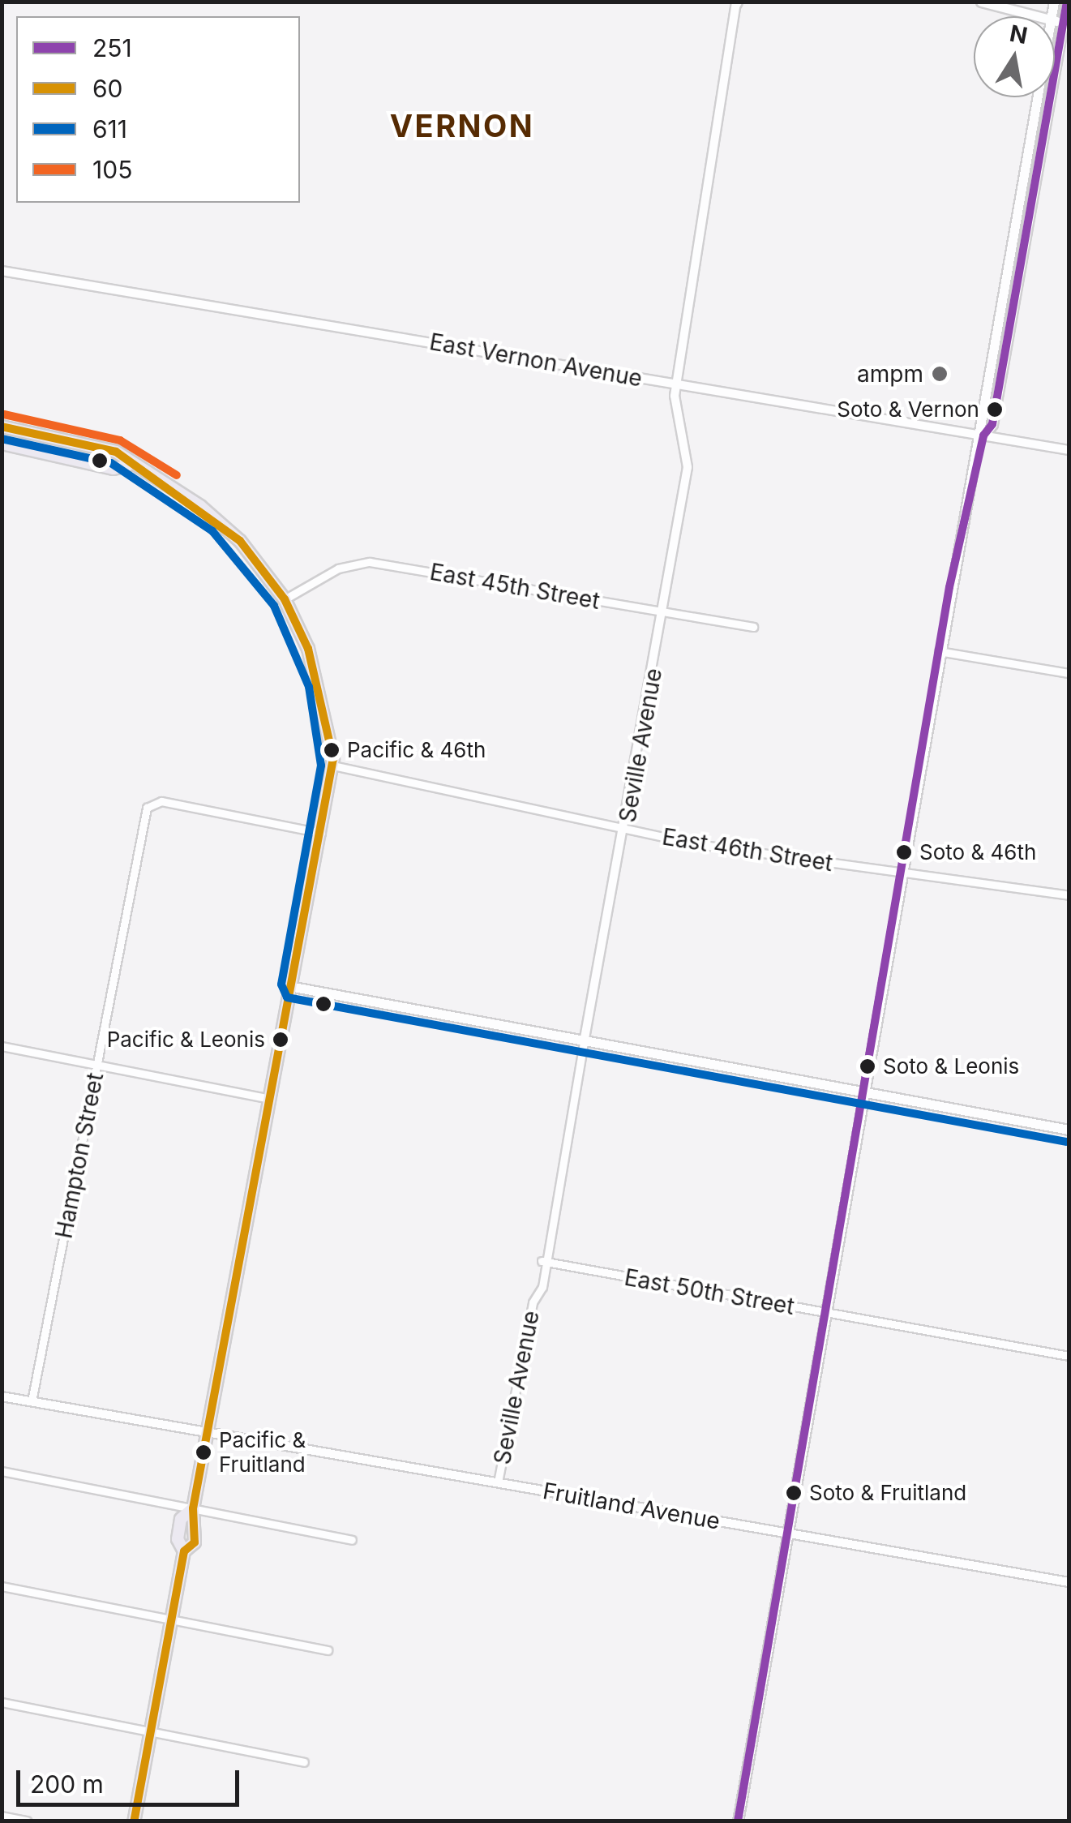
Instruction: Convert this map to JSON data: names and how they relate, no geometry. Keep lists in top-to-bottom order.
{
  "streets": {
    "street": [
      "East Vernon Avenue",
      "East 45th Street",
      "Seville Avenue",
      "East 46th Street",
      "Hampton Street",
      "East 50th Street",
      "Fruitland Avenue"
    ]
  },
  "crossings": [
    ["East Vernon Avenue", "Seville Avenue"],
    ["East 45th Street", "Seville Avenue"],
    ["Seville Avenue", "East 46th Street"],
    ["Seville Avenue", "East 50th Street"],
    ["Seville Avenue", "Fruitland Avenue"],
    ["Hampton Street", "Fruitland Avenue"]
  ],
  "districts": ["VERNON"],
  "places": [
    "ampm",
    "Soto & Vernon",
    "Pacific & 46th",
    "Soto & 46th",
    "Pacific & Leonis",
    "Soto & Leonis",
    "Pacific & Fruitland",
    "Soto & Fruitland"
  ],
  "lines": [
    "transit line 251",
    "transit line 105",
    "transit line 60",
    "transit line 611"
  ],
  "legend": [
    "251",
    "60",
    "611",
    "105"
  ],
  "scale_bar": "200 m",
  "north": "top"
}
